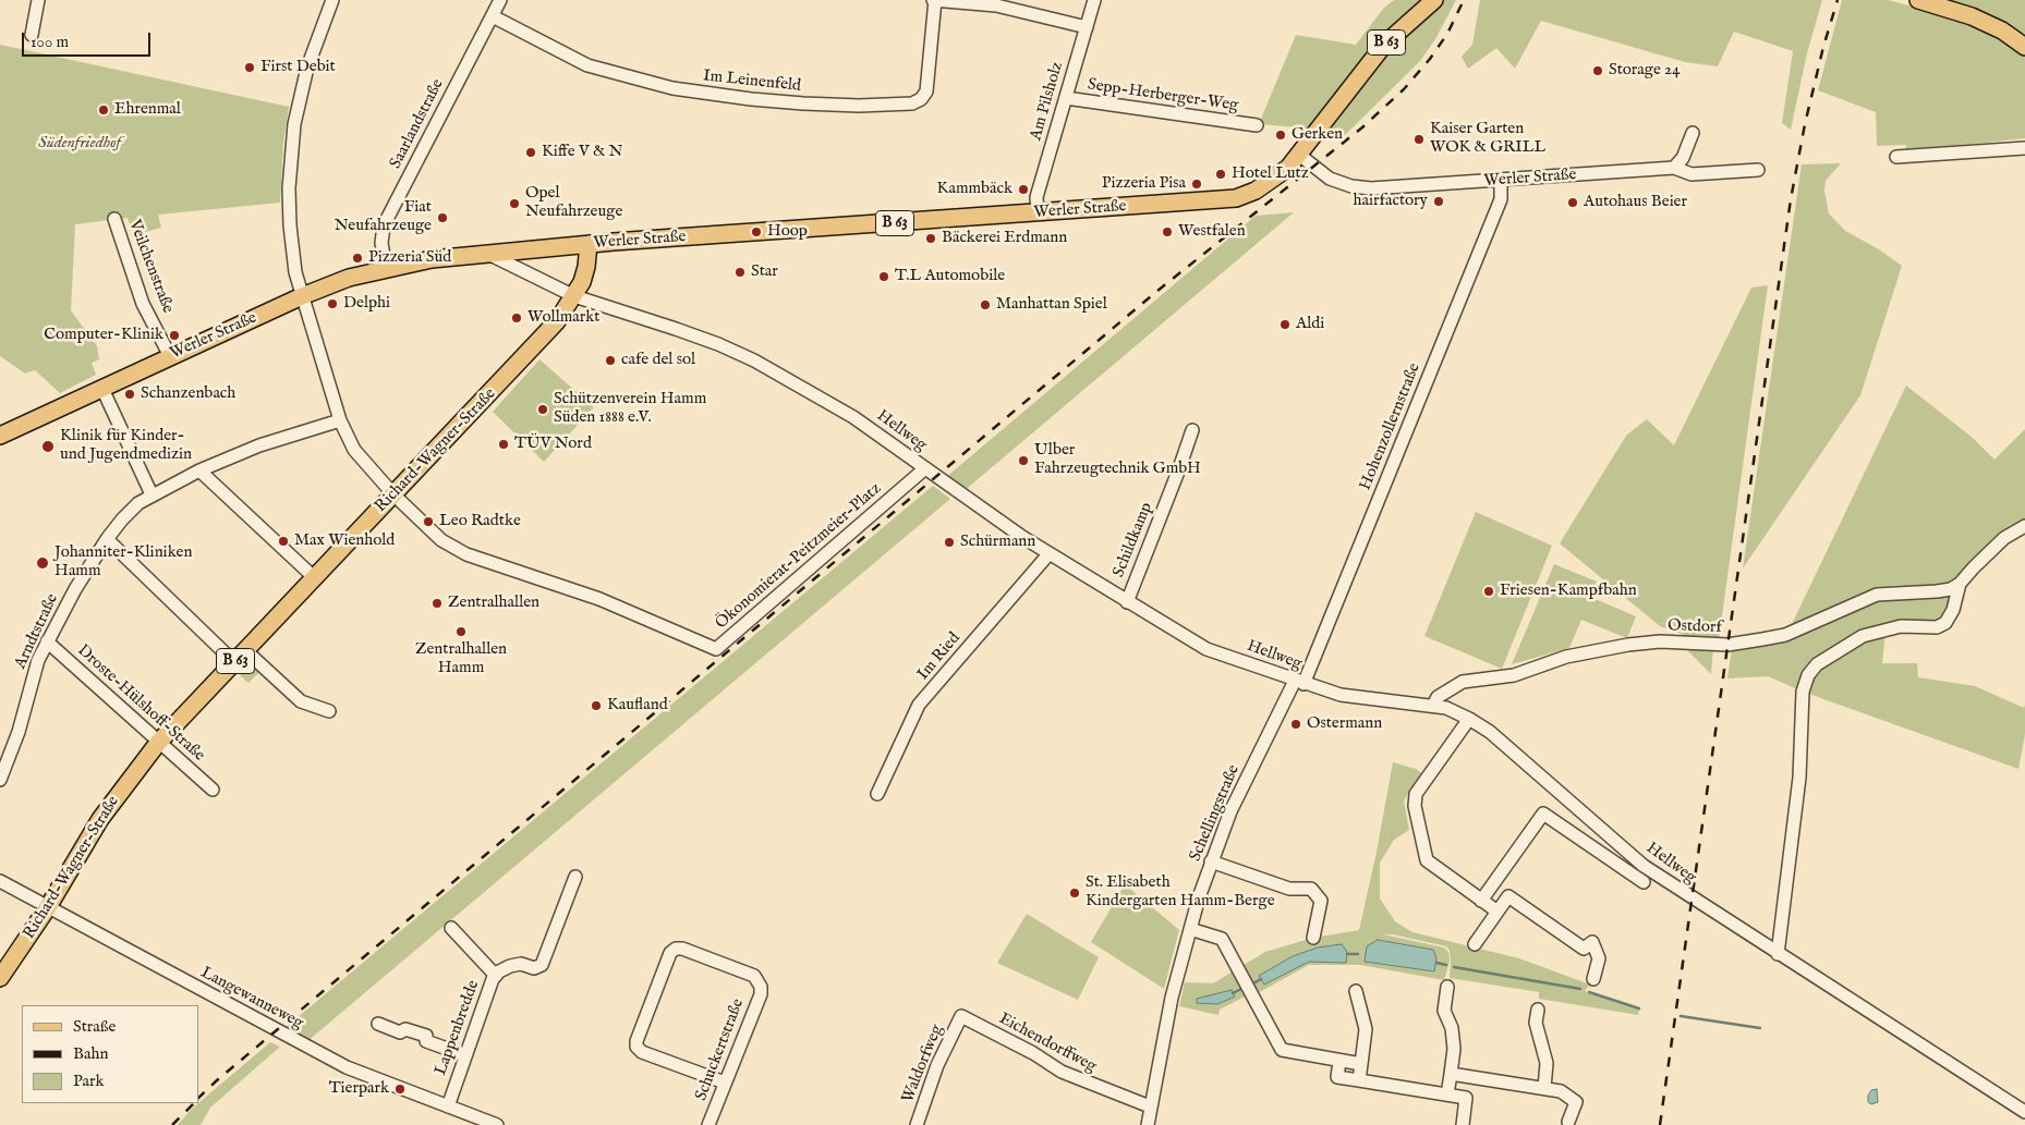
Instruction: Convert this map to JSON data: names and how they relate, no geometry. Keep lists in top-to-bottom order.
{
  "streets": {
    "main road": ["B 63", "Werler Straße", "Richard-Wagner-Straße"],
    "street": [
      "Im Leinenfeld",
      "Sepp-Herberger-Weg",
      "Am Pilsholz",
      "Saarlandstraße",
      "Veilchenstraße",
      "Hohenzollernstraße",
      "Hellweg",
      "Schildkamp",
      "Ökonomierat-Peitzmeier-Platz",
      "Ostdorf",
      "Arndtstraße",
      "Im Ried",
      "Droste-Hülshoff-Straße",
      "Schellingstraße",
      "Langewanneweg",
      "Lappenbredde",
      "Eichendorffweg",
      "Schuckertstraße",
      "Waldorfweg"
    ]
  },
  "crossings": [
    ["Im Leinenfeld", "Saarlandstraße"],
    ["Sepp-Herberger-Weg", "Am Pilsholz"],
    ["Am Pilsholz", "Werler Straße"],
    ["Saarlandstraße", "Werler Straße"],
    ["Werler Straße", "Veilchenstraße"],
    ["Werler Straße", "Hohenzollernstraße"],
    ["Werler Straße", "Hellweg"],
    ["Werler Straße", "Richard-Wagner-Straße"],
    ["Hohenzollernstraße", "Hellweg"],
    ["Hohenzollernstraße", "Schellingstraße"],
    ["Hellweg", "Richard-Wagner-Straße"],
    ["Hellweg", "Schildkamp"],
    ["Hellweg", "Ökonomierat-Peitzmeier-Platz"],
    ["Hellweg", "Ostdorf"],
    ["Hellweg", "Im Ried"],
    ["Hellweg", "Schellingstraße"],
    ["Richard-Wagner-Straße", "Ökonomierat-Peitzmeier-Platz"],
    ["Richard-Wagner-Straße", "Droste-Hülshoff-Straße"],
    ["Richard-Wagner-Straße", "Langewanneweg"],
    ["Arndtstraße", "Droste-Hülshoff-Straße"],
    ["Schellingstraße", "Eichendorffweg"],
    ["Langewanneweg", "Lappenbredde"],
    ["Eichendorffweg", "Waldorfweg"]
  ],
  "parks": ["Südenfriedhof"],
  "places": [
    "First Debit",
    "Storage 24",
    "Ehrenmal",
    "Gerken",
    "Kaiser Garten WOK & GRILL",
    "Kiffe V & N",
    "Hotel Lutz",
    "Pizzeria Pisa",
    "Kammbäck",
    "hairfactory",
    "Autohaus Beier",
    "Opel Neufahrzeuge",
    "Fiat Neufahrzeuge",
    "Hoop",
    "Westfalen",
    "Bäckerei Erdmann",
    "Pizzeria Süd",
    "Star",
    "T.L Automobile",
    "Delphi",
    "Manhattan Spiel",
    "Wollmarkt",
    "Aldi",
    "Computer-Klinik",
    "cafe del sol",
    "Schanzenbach",
    "Schützenverein Hamm Süden 1888 e.V.",
    "TÜV Nord",
    "Klinik für Kinder- und Jugendmedizin",
    "Ulber Fahrzeugtechnik GmbH",
    "Leo Radtke",
    "Max Wienhold",
    "Schürmann",
    "Johanniter-Kliniken Hamm",
    "Friesen-Kampfbahn",
    "Zentralhallen",
    "Zentralhallen Hamm",
    "Kaufland",
    "Ostermann",
    "St. Elisabeth Kindergarten Hamm-Berge",
    "Tierpark"
  ],
  "legend": ["Straße", "Bahn", "Park"],
  "scale_bar": "100 m"
}
